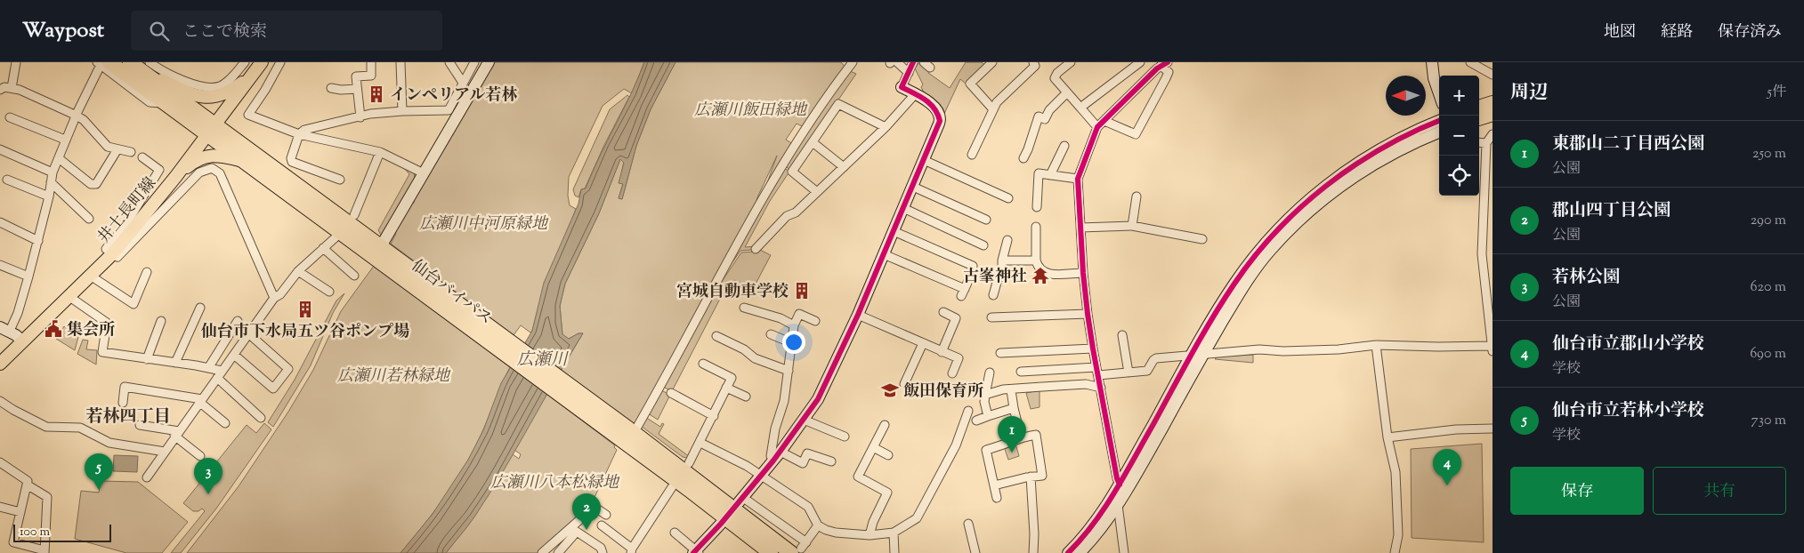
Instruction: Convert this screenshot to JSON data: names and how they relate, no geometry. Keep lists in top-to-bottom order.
{
  "streets": {
    "highway": ["仙台バイパス"],
    "main road": ["井土長町線"]
  },
  "crossings": [
    ["井土長町線", "仙台バイパス"]
  ],
  "districts": ["若林四丁目"],
  "water": ["広瀬川"],
  "parks": [
    "広瀬川飯田緑地",
    "広瀬川中河原緑地",
    "広瀬川若林緑地",
    "広瀬川八本松緑地"
  ],
  "places": {
    "building": ["インペリアル若林", "宮城自動車学校", "仙台市下水局五ツ谷ポンプ場"],
    "temple": ["古峯神社"],
    "public building": ["集会所"],
    "school or university": ["飯田保育所"]
  },
  "scale_bar": "100 m",
  "north": "left",
  "page": {
    "header": "Waypost",
    "search": "ここで検索",
    "nav": ["地図", "経路", "保存済み"],
    "heading": ["周辺", "5件"],
    "map_buttons": ["+", "−"],
    "list": [
      {
        "mark": "1",
        "name": "東郡山二丁目西公園",
        "note": "公園",
        "value": "250 m"
      },
      {
        "mark": "2",
        "name": "郡山四丁目公園",
        "note": "公園",
        "value": "290 m"
      },
      {
        "mark": "3",
        "name": "若林公園",
        "note": "公園",
        "value": "620 m"
      },
      {
        "mark": "4",
        "name": "仙台市立郡山小学校",
        "note": "学校",
        "value": "690 m"
      },
      {
        "mark": "5",
        "name": "仙台市立若林小学校",
        "note": "学校",
        "value": "730 m"
      }
    ],
    "pins": [
      "1",
      "4",
      "5",
      "3",
      "2"
    ],
    "buttons": ["保存", "共有"],
    "scale": "100 m"
  }
}
